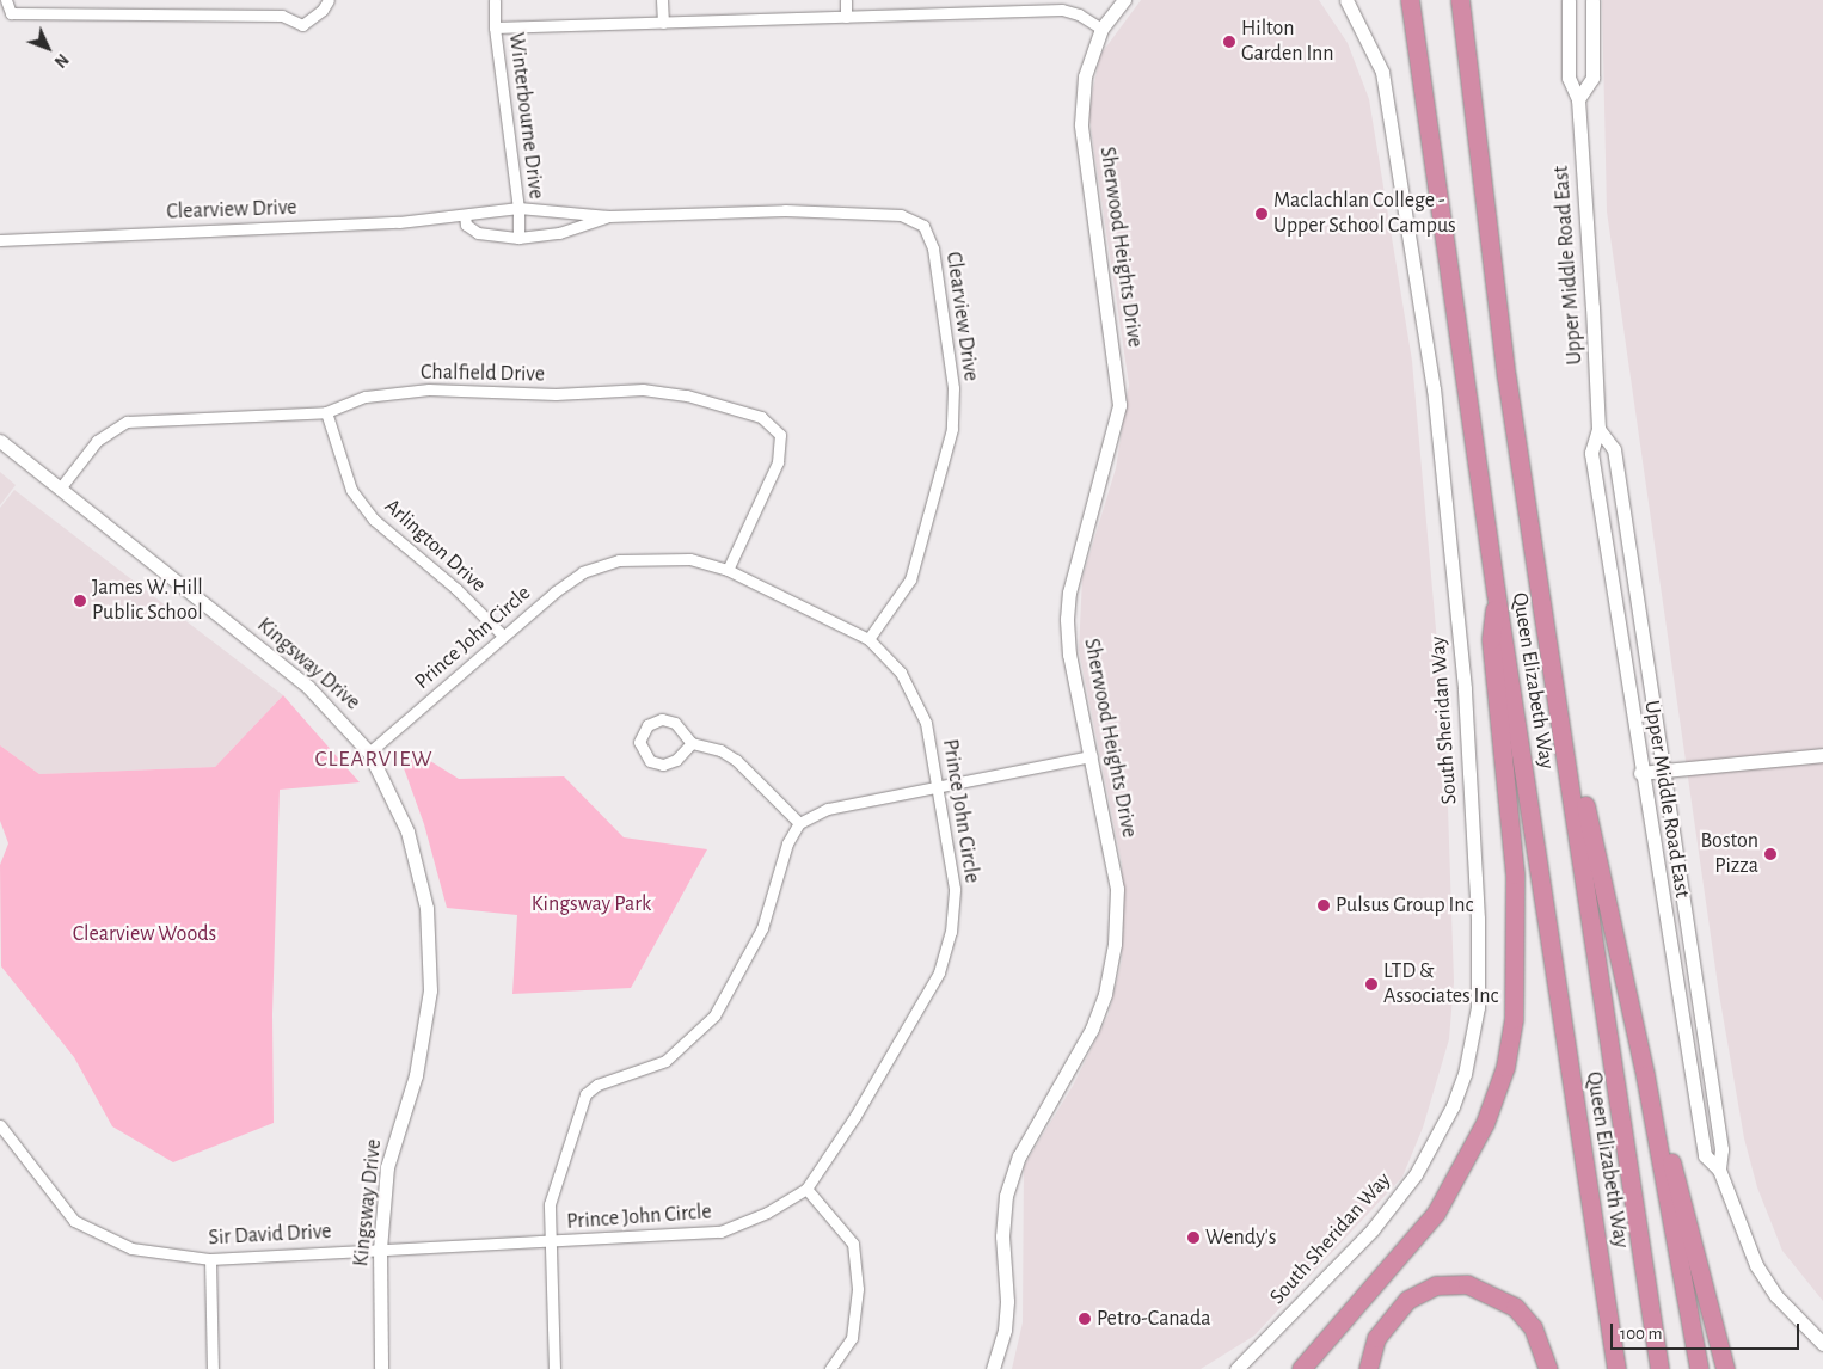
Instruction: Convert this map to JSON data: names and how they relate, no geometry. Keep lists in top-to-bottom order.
{
  "streets": {
    "highway": ["Queen Elizabeth Way"],
    "street": [
      "Winterbourne Drive",
      "Clearview Drive",
      "Sherwood Heights Drive",
      "Upper Middle Road East",
      "Chalfield Drive",
      "Arlington Drive",
      "Prince John Circle",
      "Kingsway Drive",
      "South Sheridan Way",
      "Sir David Drive"
    ]
  },
  "crossings": [
    ["Winterbourne Drive", "Clearview Drive"],
    ["Clearview Drive", "Prince John Circle"],
    ["Chalfield Drive", "Arlington Drive"],
    ["Chalfield Drive", "Prince John Circle"],
    ["Chalfield Drive", "Kingsway Drive"],
    ["Arlington Drive", "Prince John Circle"],
    ["Prince John Circle", "Kingsway Drive"],
    ["Prince John Circle", "Sir David Drive"],
    ["Kingsway Drive", "Sir David Drive"]
  ],
  "districts": ["CLEARVIEW"],
  "parks": ["Kingsway Park", "Clearview Woods"],
  "places": [
    "Hilton Garden Inn",
    "Maclachlan College - Upper School Campus",
    "James W. Hill Public School",
    "Boston Pizza",
    "Pulsus Group Inc",
    "LTD & Associates Inc",
    "Wendy's",
    "Petro-Canada"
  ],
  "scale_bar": "100 m",
  "north": "bottom right"
}
